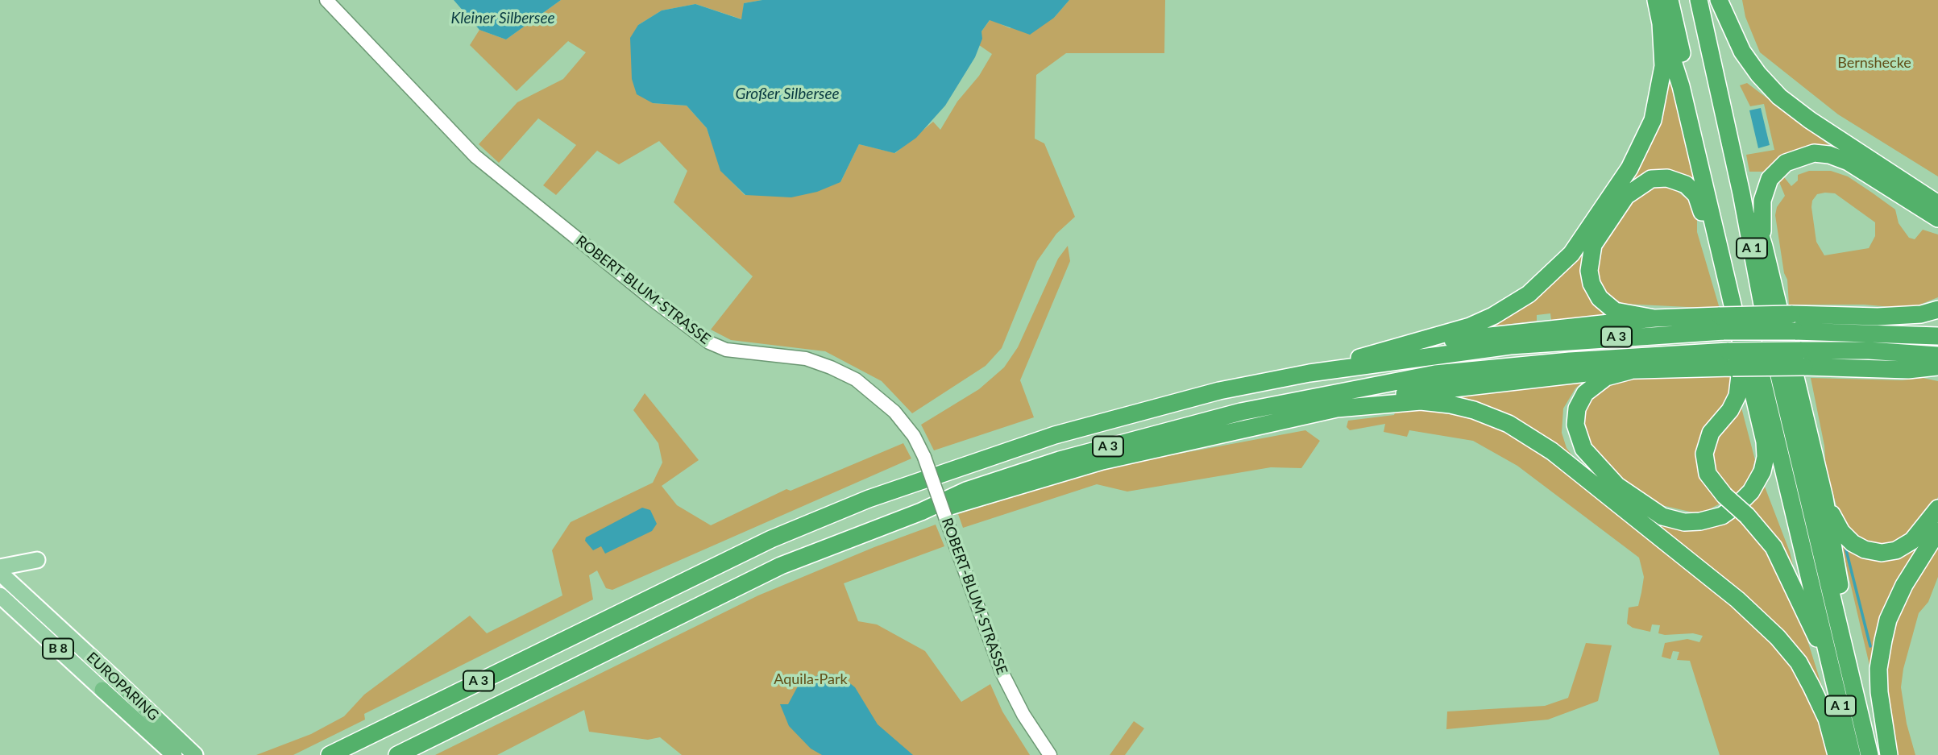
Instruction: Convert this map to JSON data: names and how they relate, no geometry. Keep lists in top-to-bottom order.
{
  "streets": {
    "highway": [
      "A 1",
      "A 3",
      "B 8",
      "EUROPARING"
    ],
    "main road": ["ROBERT-BLUM-STRASSE"]
  },
  "water": ["Kleiner Silbersee", "Großer Silbersee"],
  "parks": ["Bernshecke", "Aquila-Park"]
}
